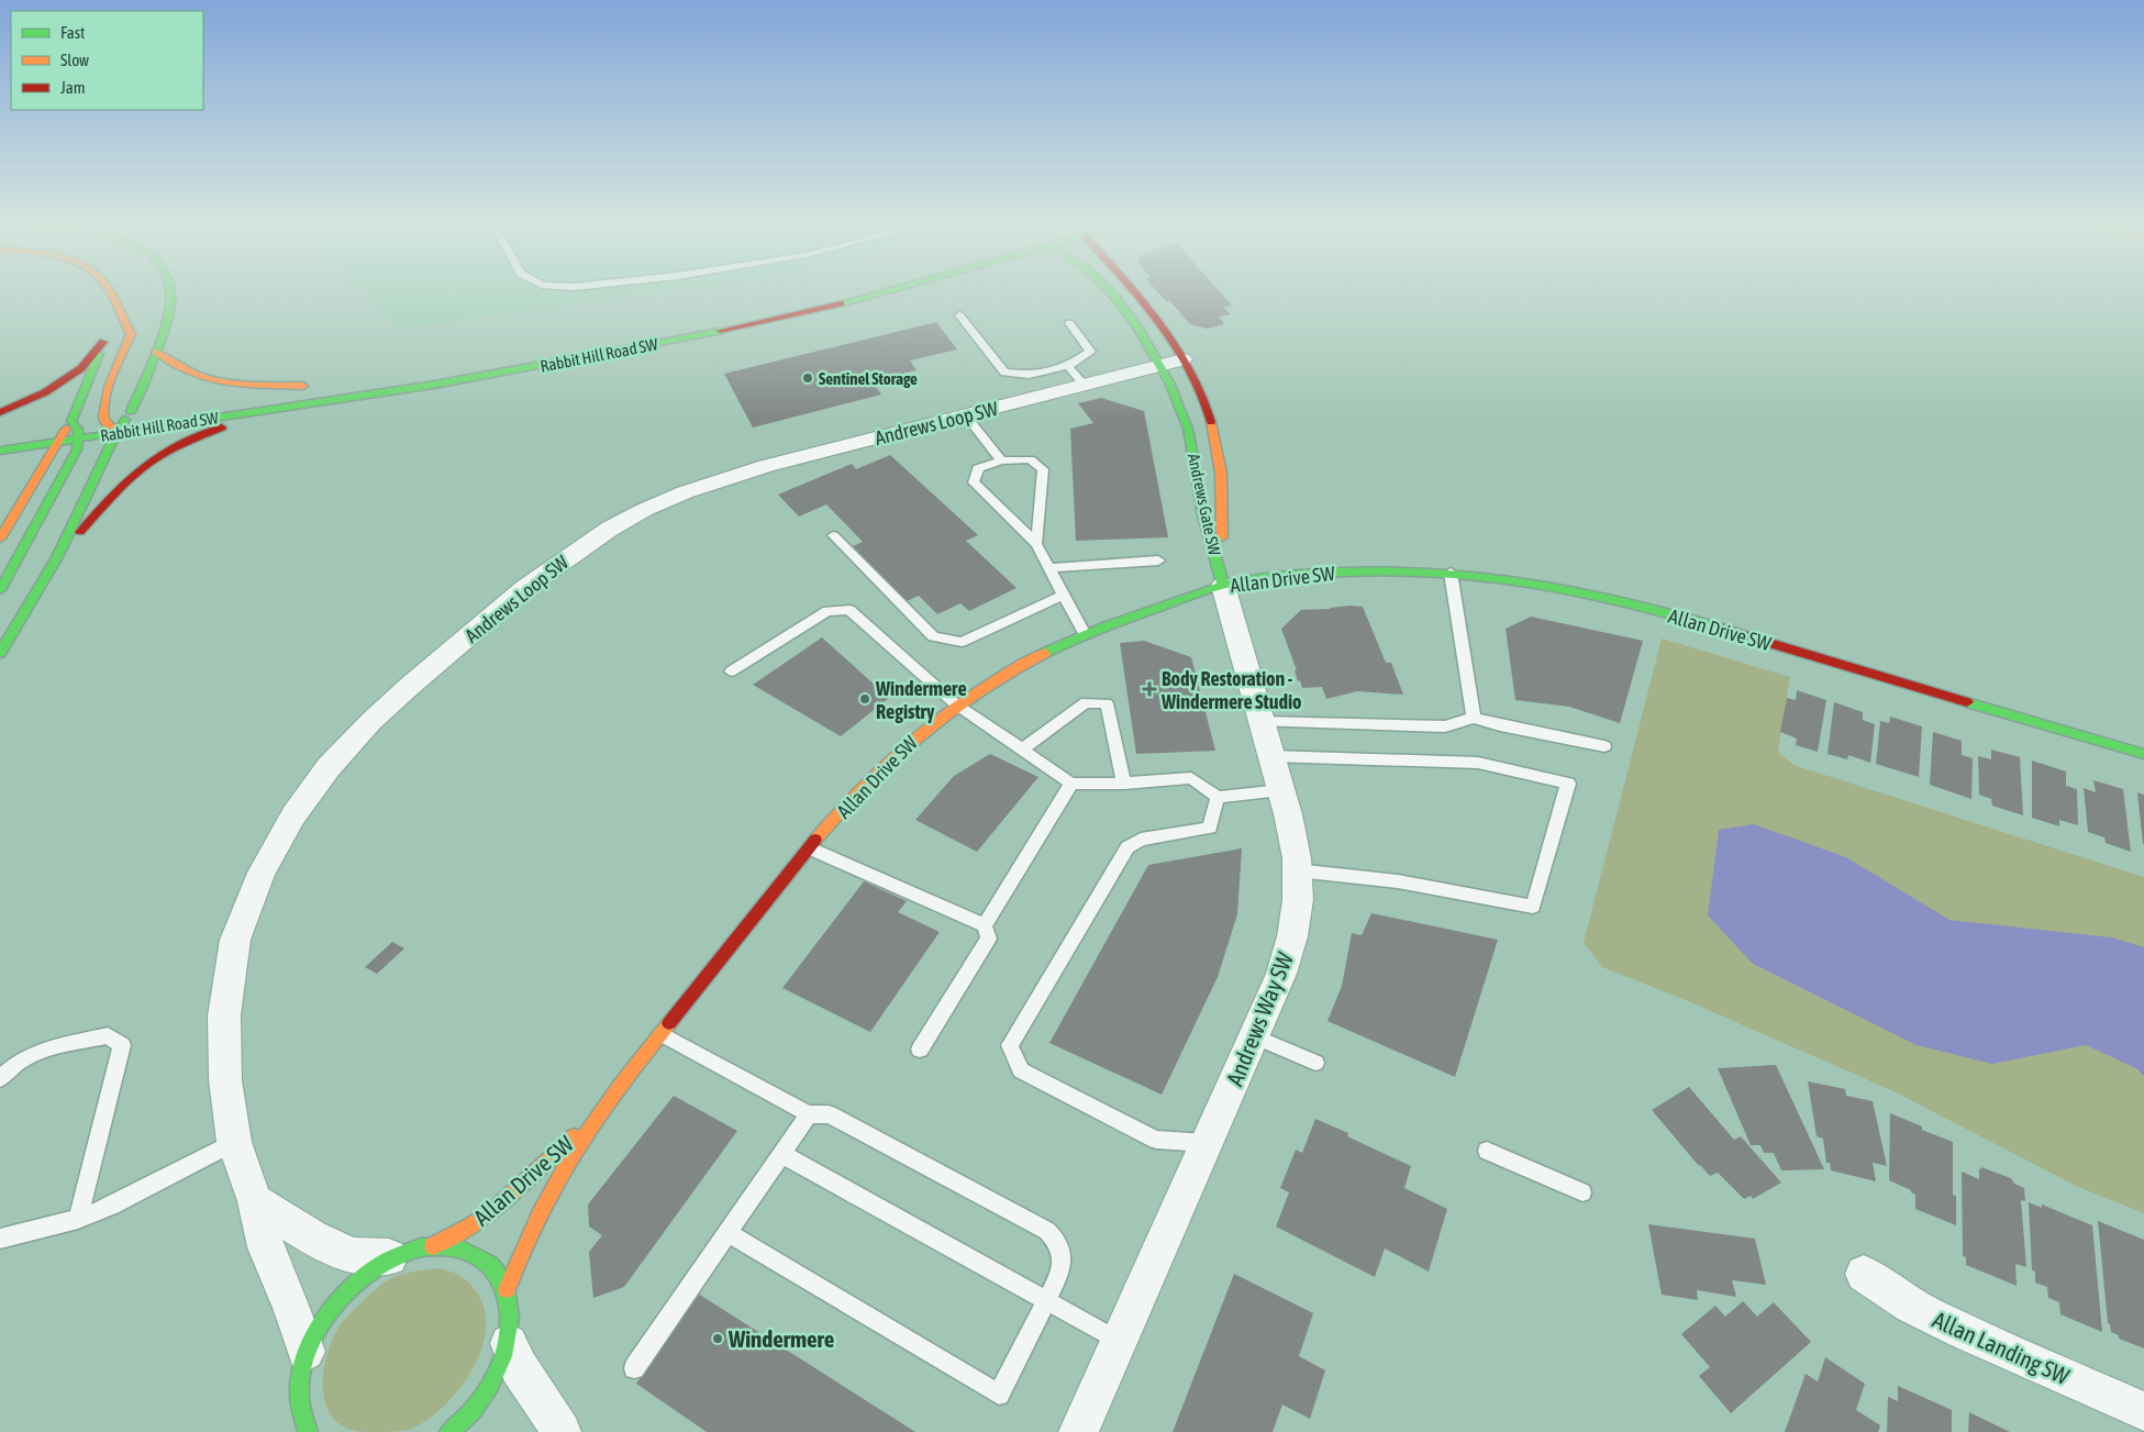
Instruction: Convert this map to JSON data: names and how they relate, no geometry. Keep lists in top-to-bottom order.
{
  "streets": {
    "main road": ["Rabbit Hill Road SW", "Andrews Gate SW", "Allan Drive SW"],
    "street": ["Andrews Loop SW", "Andrews Way SW", "Allan Landing SW"]
  },
  "crossings": [
    ["Andrews Loop SW", "Andrews Gate SW"],
    ["Andrews Loop SW", "Allan Drive SW"],
    ["Andrews Gate SW", "Allan Drive SW"],
    ["Andrews Gate SW", "Andrews Way SW"],
    ["Allan Drive SW", "Andrews Way SW"]
  ],
  "places": {
    "other": ["Sentinel Storage", "Windermere Registry", "Windermere"],
    "health": ["Body Restoration - Windermere Studio"]
  },
  "legend": ["Fast", "Slow", "Jam"]
}
